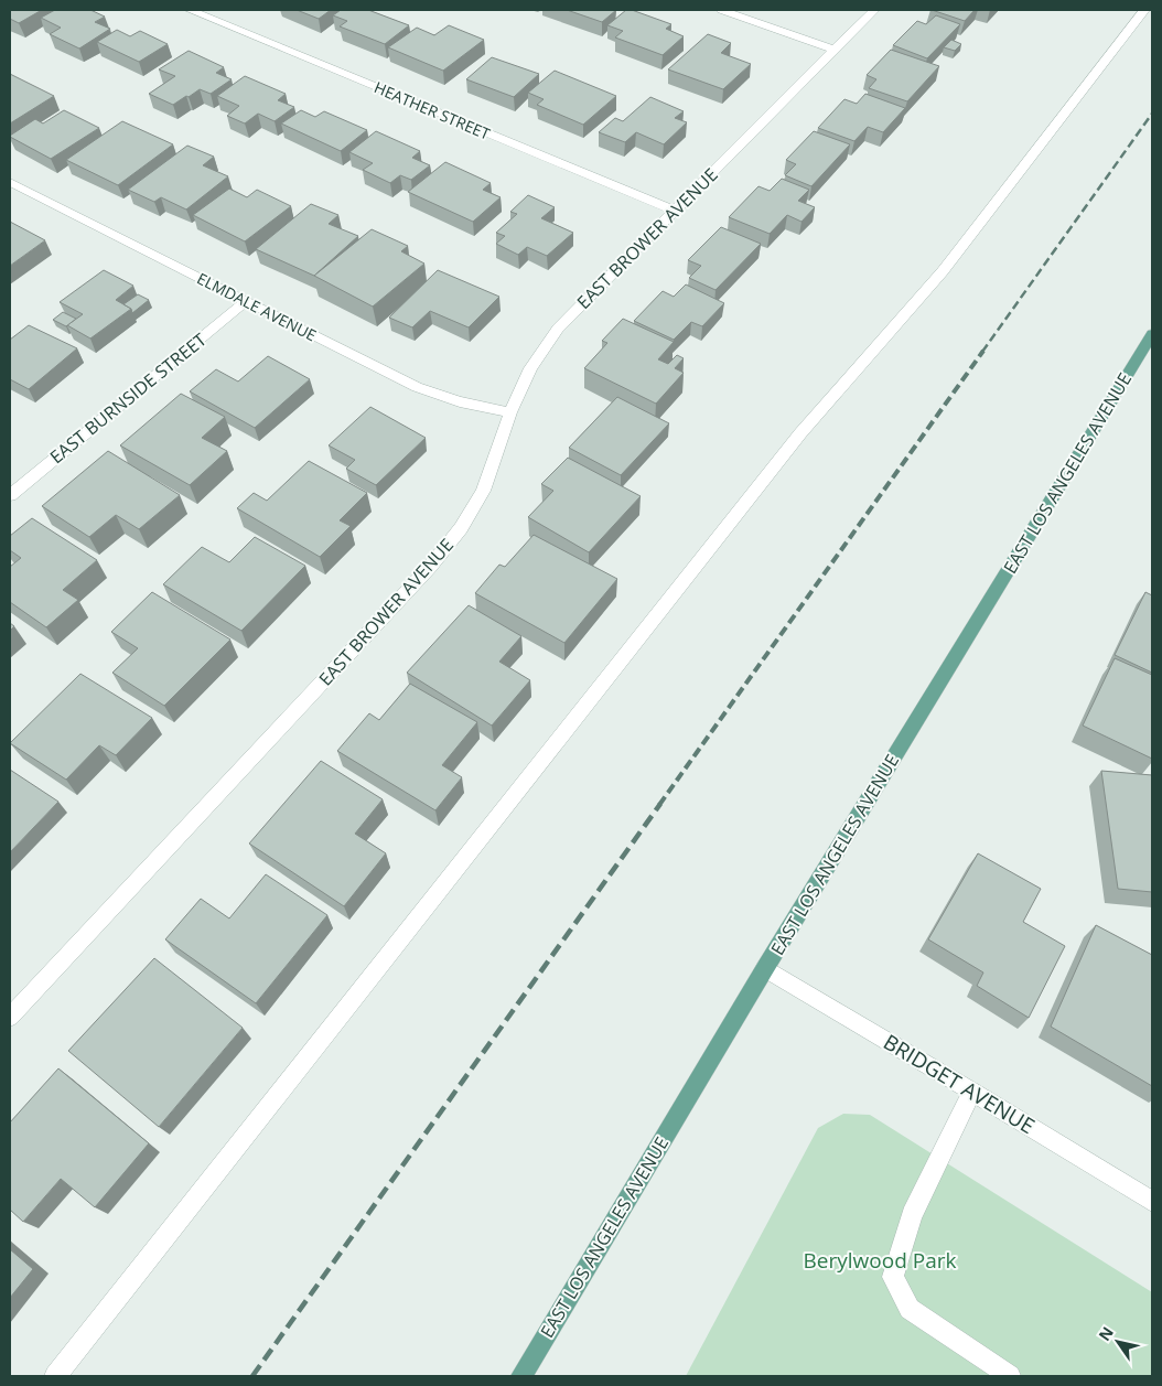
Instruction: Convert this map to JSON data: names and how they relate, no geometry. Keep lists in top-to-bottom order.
{
  "streets": {
    "main road": ["EAST LOS ANGELES AVENUE"],
    "street": [
      "HEATHER STREET",
      "EAST BROWER AVENUE",
      "ELMDALE AVENUE",
      "EAST BURNSIDE STREET",
      "BRIDGET AVENUE"
    ]
  },
  "crossings": [
    ["HEATHER STREET", "EAST BROWER AVENUE"],
    ["EAST BROWER AVENUE", "ELMDALE AVENUE"],
    ["ELMDALE AVENUE", "EAST BURNSIDE STREET"],
    ["EAST LOS ANGELES AVENUE", "BRIDGET AVENUE"]
  ],
  "parks": ["Berylwood Park"],
  "north": "top left"
}
